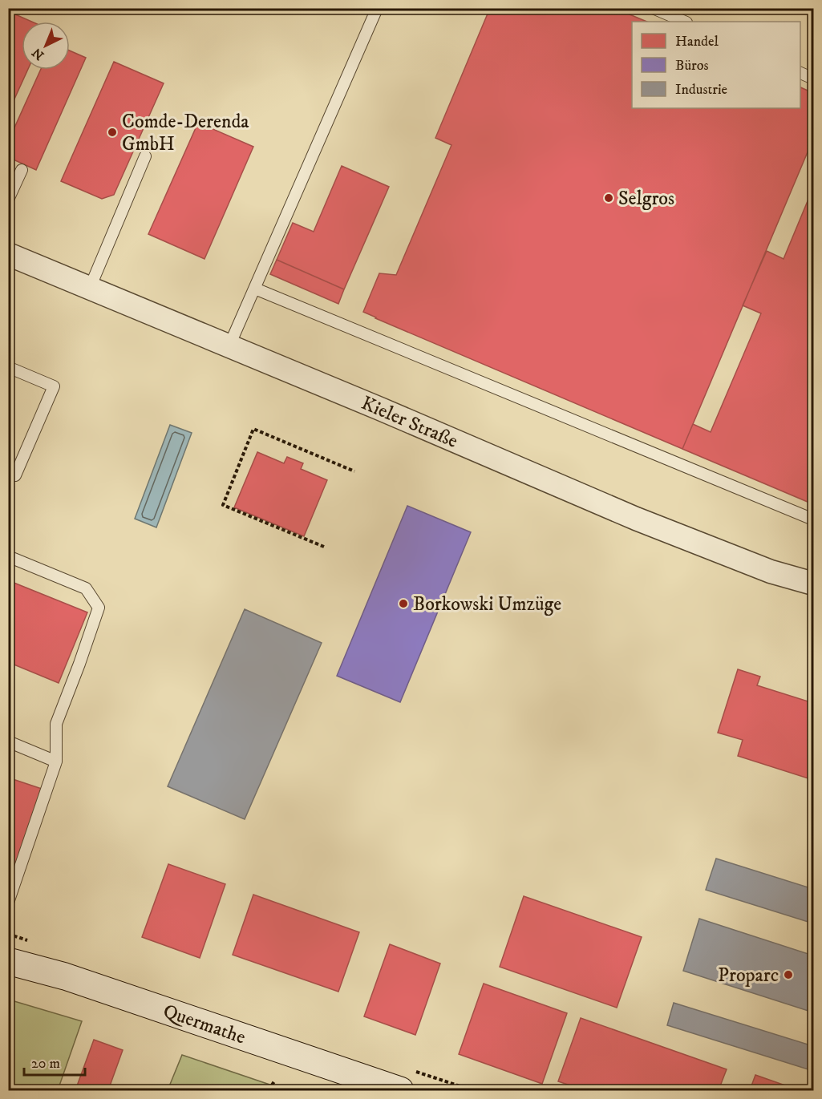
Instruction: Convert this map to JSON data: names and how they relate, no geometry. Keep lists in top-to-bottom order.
{
  "streets": {
    "main road": ["Quermathe"],
    "street": ["Kieler Straße"]
  },
  "places": [
    "Comde-Derenda GmbH",
    "Selgros",
    "Borkowski Umzüge",
    "Proparc"
  ],
  "legend": ["Handel", "Büros", "Industrie"],
  "scale_bar": "20 m",
  "north": "bottom left"
}
